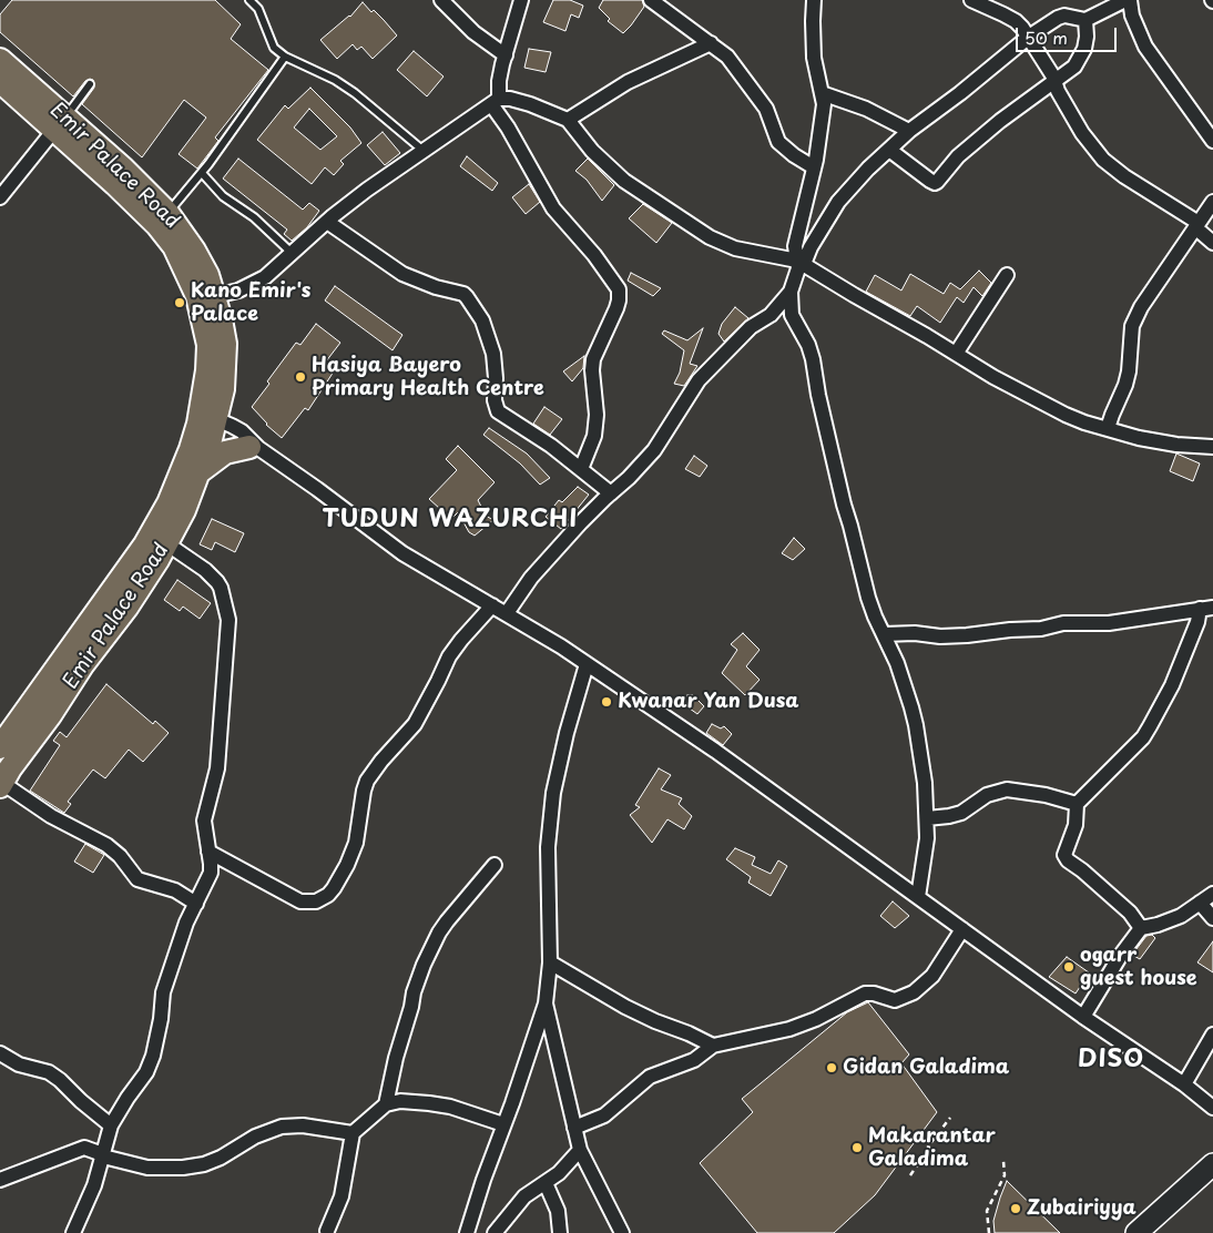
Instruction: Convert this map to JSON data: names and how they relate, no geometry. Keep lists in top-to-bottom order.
{
  "streets": {
    "main road": ["Emir Palace Road"]
  },
  "districts": ["TUDUN WAZURCHI", "DISO"],
  "places": [
    "Kano Emir's Palace",
    "Hasiya Bayero Primary Health Centre",
    "Kwanar Yan Dusa",
    "ogarr guest house",
    "Gidan Galadima",
    "Makarantar Galadima",
    "Zubairiyya"
  ],
  "scale_bar": "50 m"
}
